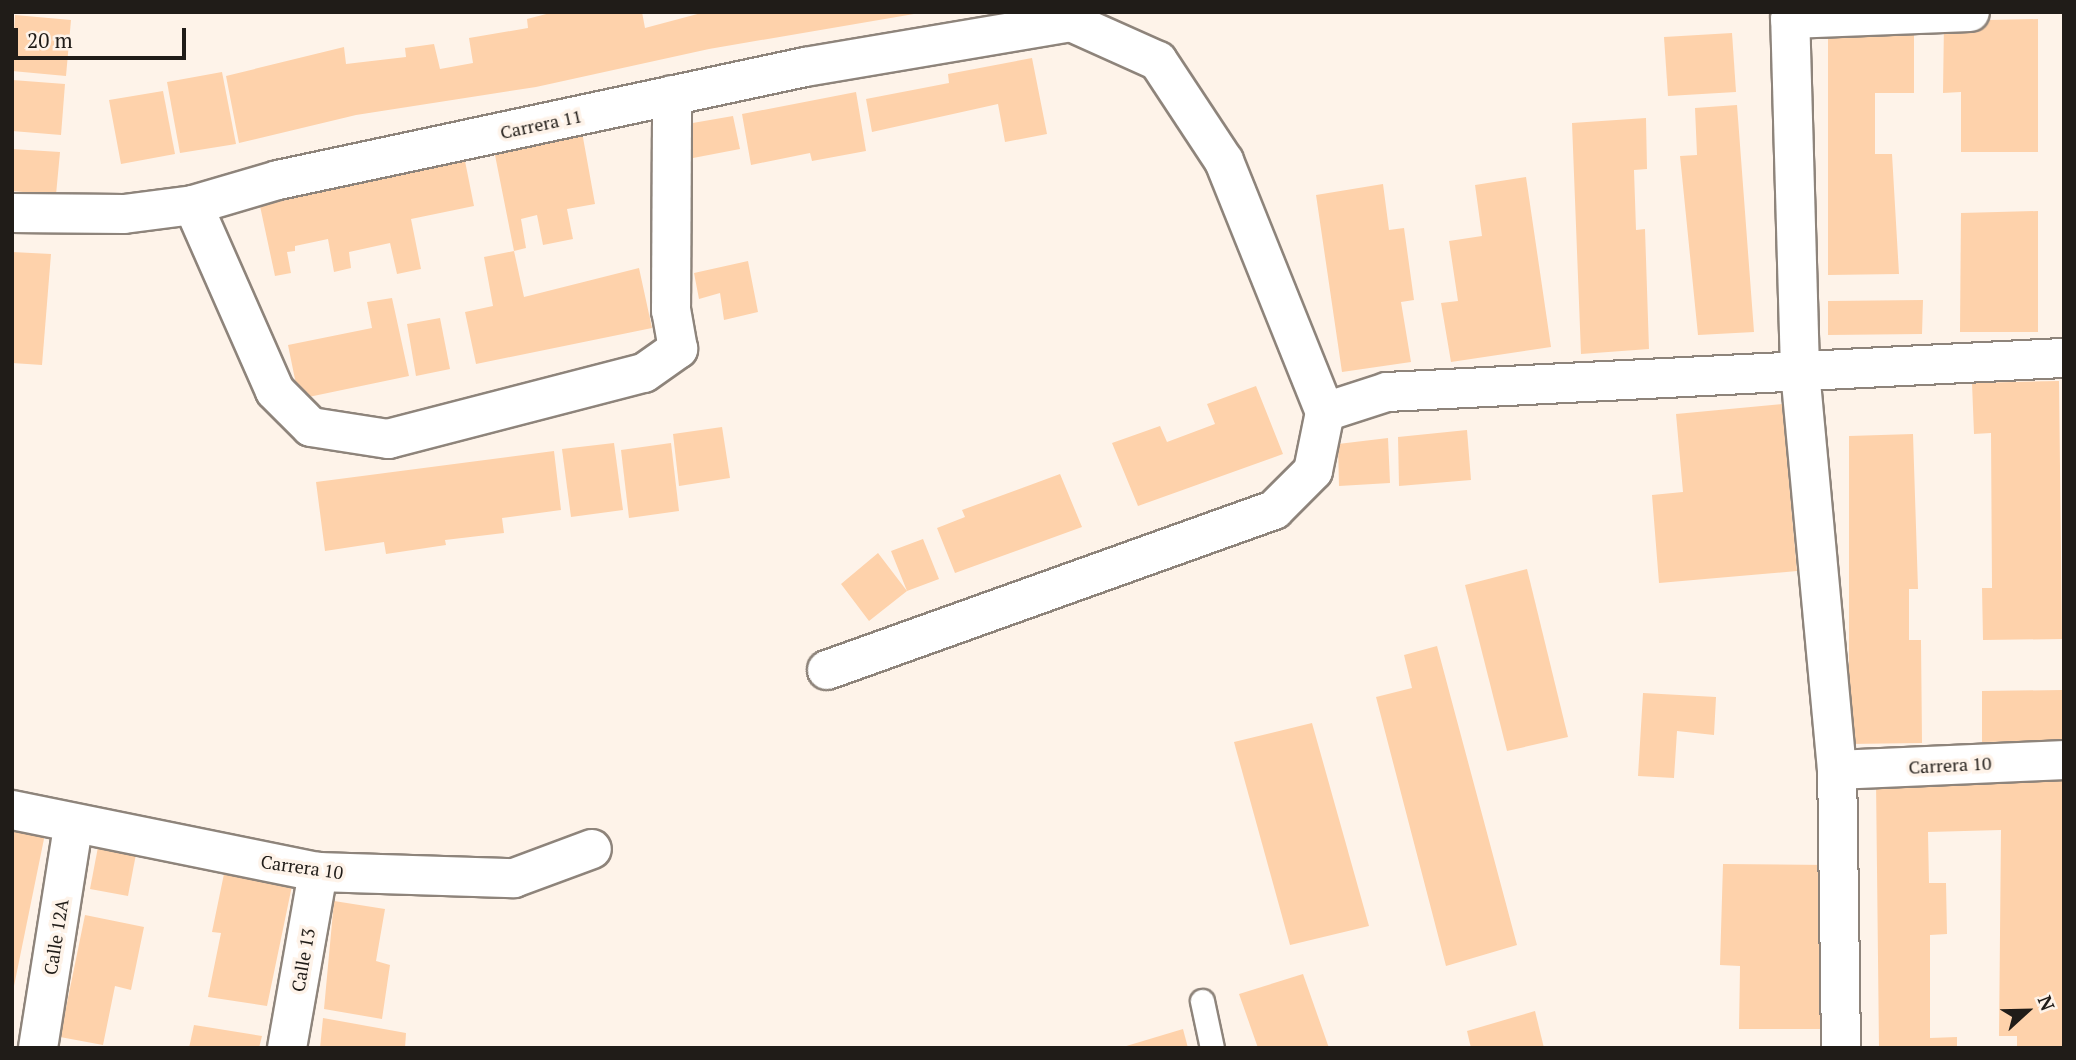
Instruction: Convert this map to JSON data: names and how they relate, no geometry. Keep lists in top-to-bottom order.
{
  "streets": {
    "street": [
      "Carrera 11",
      "Carrera 10",
      "Calle 12A",
      "Calle 13"
    ]
  },
  "crossings": [
    ["Carrera 10", "Calle 12A"],
    ["Carrera 10", "Calle 13"]
  ],
  "scale_bar": "20 m",
  "north": "right"
}
